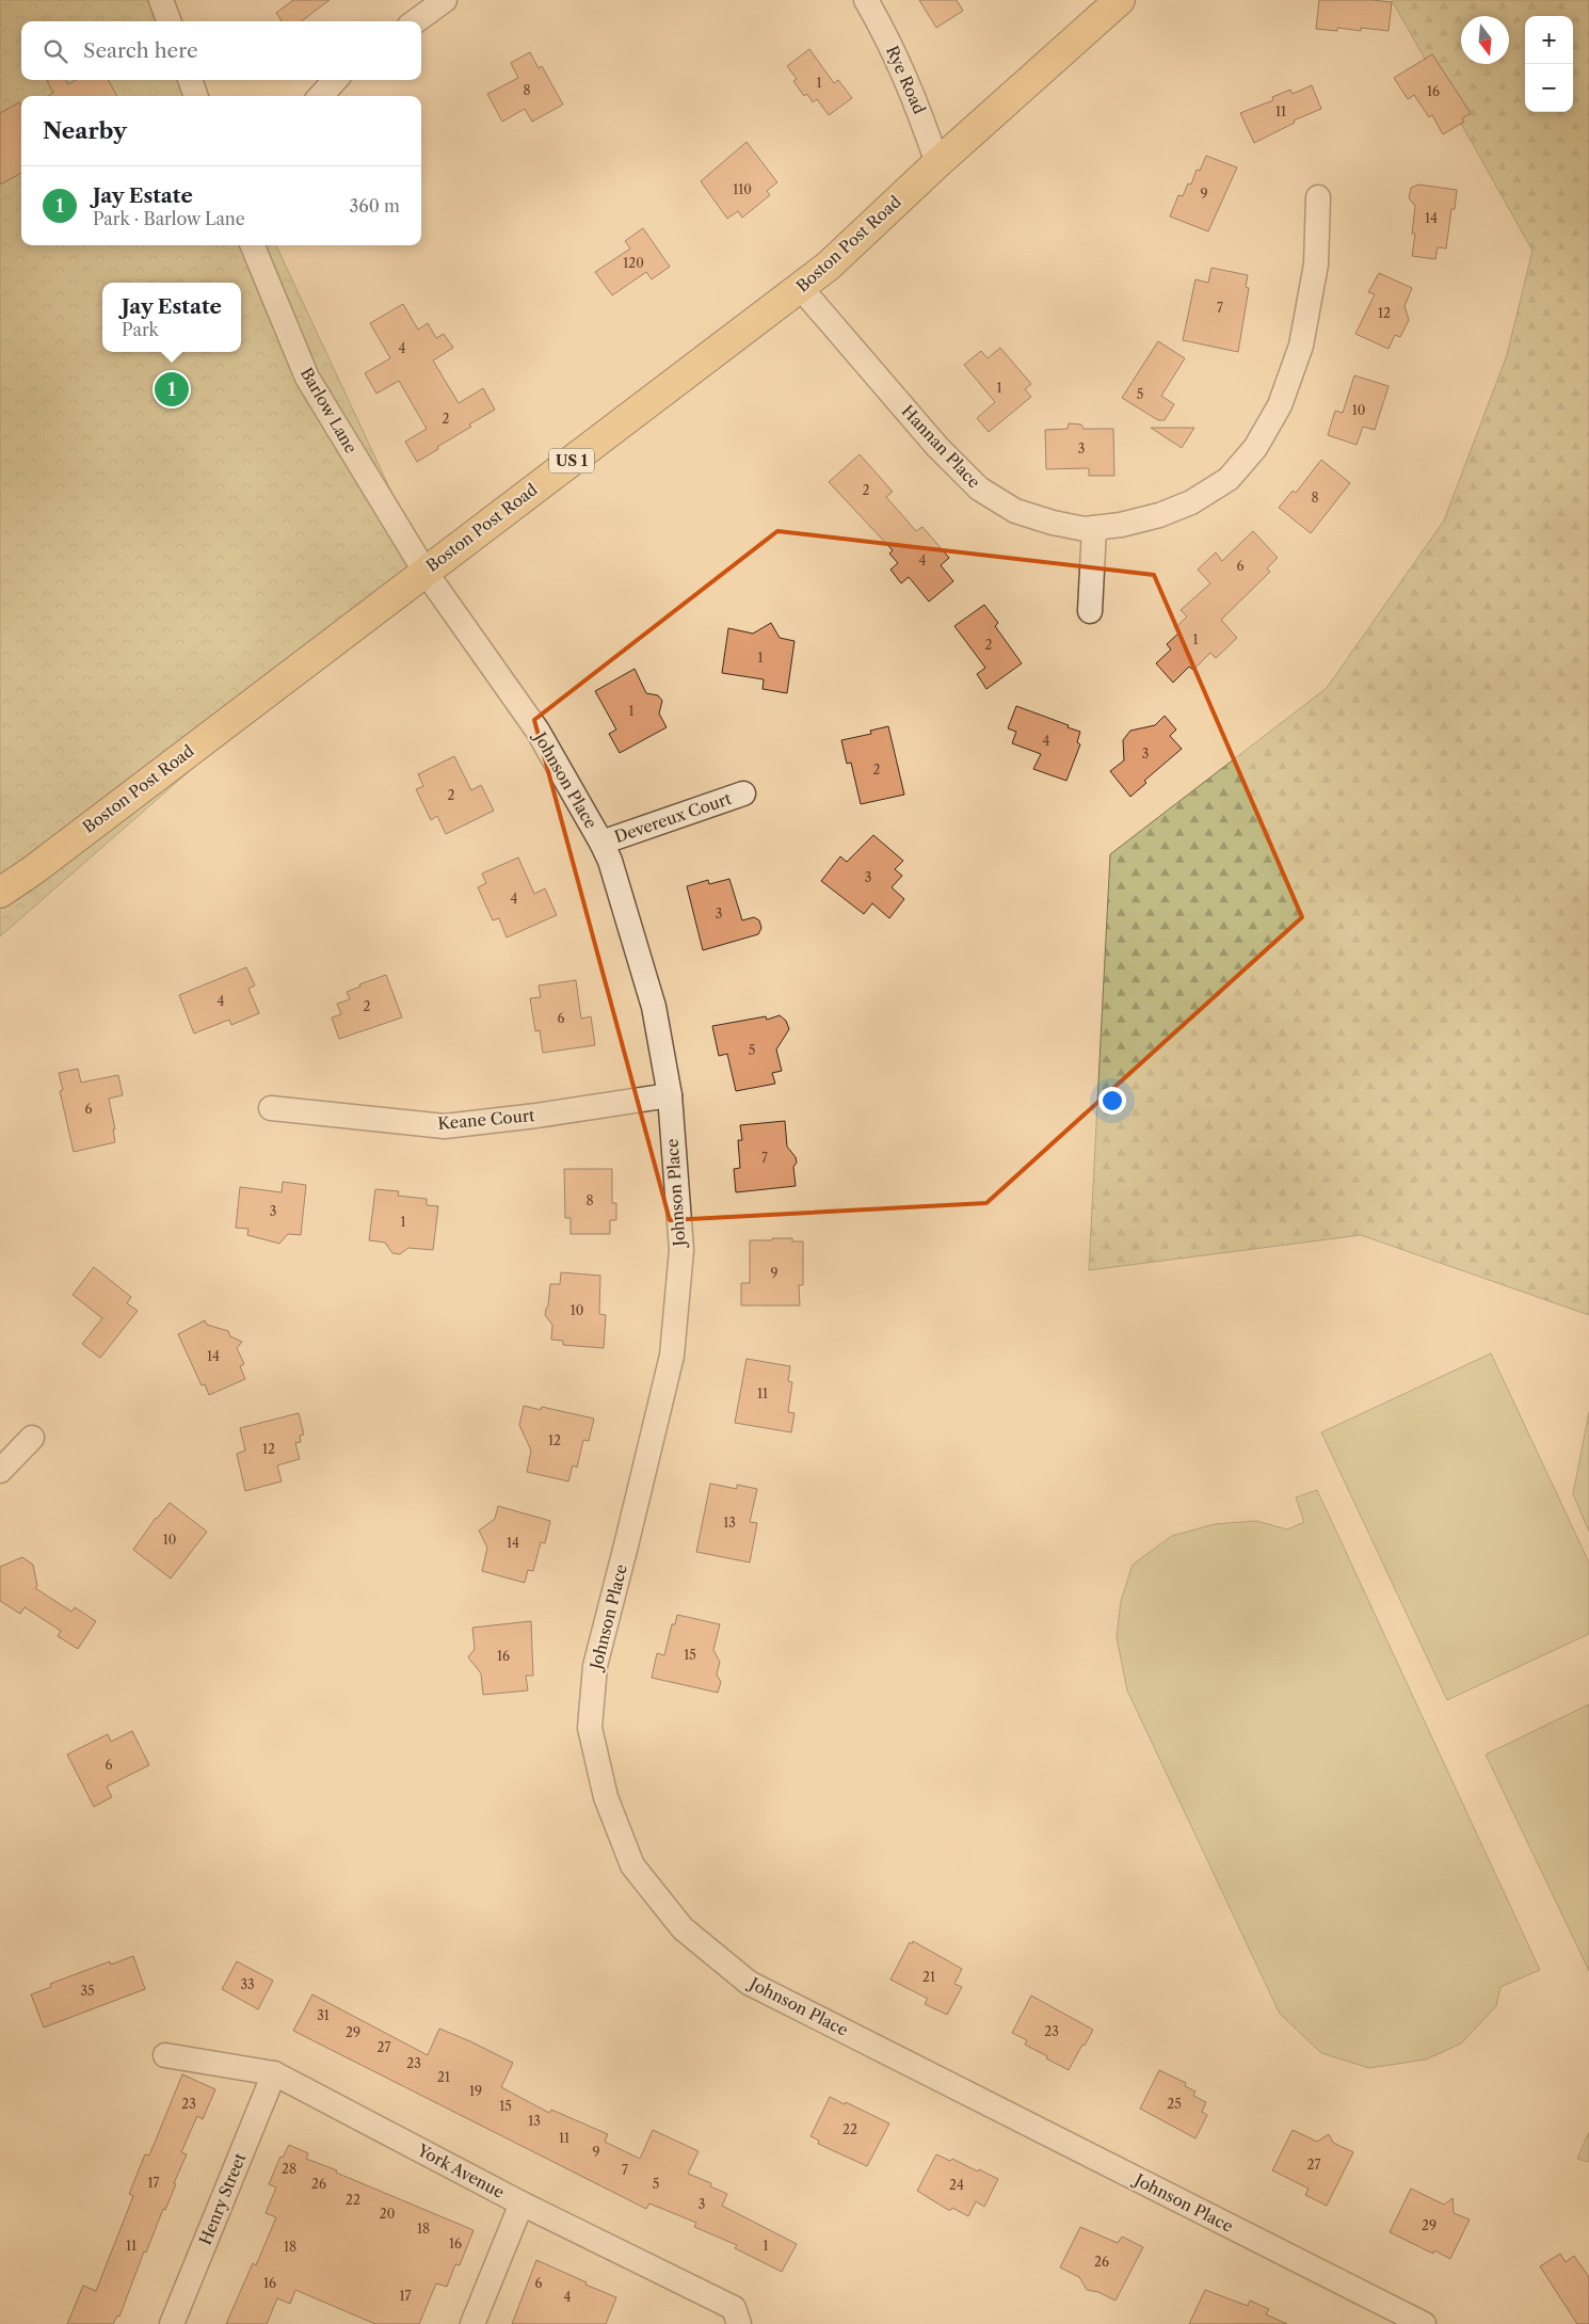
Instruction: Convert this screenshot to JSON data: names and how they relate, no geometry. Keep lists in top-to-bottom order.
{
  "streets": {
    "main road": ["Boston Post Road", "US 1"],
    "street": [
      "Rye Road",
      "Barlow Lane",
      "Hannan Place",
      "Johnson Place",
      "Devereux Court",
      "Keane Court",
      "York Avenue",
      "Henry Street"
    ]
  },
  "crossings": [
    ["Rye Road", "Boston Post Road"],
    ["Boston Post Road", "Barlow Lane"],
    ["Boston Post Road", "Hannan Place"],
    ["Boston Post Road", "Johnson Place"],
    ["Barlow Lane", "Johnson Place"],
    ["Johnson Place", "Devereux Court"],
    ["Johnson Place", "Keane Court"],
    ["York Avenue", "Henry Street"]
  ],
  "house_numbers": [
    "1",
    "8",
    "16",
    "11",
    "110",
    "9",
    "14",
    "120",
    "7",
    "12",
    "4",
    "1",
    "5",
    "10",
    "2",
    "3",
    "2",
    "8",
    "4",
    "6",
    "1",
    "2",
    "1",
    "1",
    "4",
    "3",
    "2",
    "2",
    "3",
    "4",
    "3",
    "4",
    "2",
    "6",
    "5",
    "6",
    "7",
    "8",
    "3",
    "1",
    "9",
    "10",
    "14",
    "11",
    "12",
    "12",
    "13",
    "10",
    "14",
    "15",
    "16",
    "6",
    "21",
    "33",
    "35",
    "31",
    "23",
    "29",
    "27",
    "23",
    "21",
    "19",
    "23",
    "25",
    "15",
    "13",
    "22",
    "11",
    "9",
    "27",
    "28",
    "7",
    "17",
    "26",
    "5",
    "24",
    "22",
    "3",
    "20",
    "29",
    "18",
    "16",
    "11",
    "1",
    "18",
    "26",
    "16",
    "6",
    "17",
    "4"
  ],
  "north": "bottom",
  "page": {
    "map_buttons": ["+", "−"],
    "search": "Search here",
    "heading": "Nearby",
    "list": [
      {
        "mark": "1",
        "name": "Jay Estate",
        "note": "Park · Barlow Lane",
        "value": "360 m"
      }
    ],
    "popup": ["Jay Estate", "Park"],
    "pins": "1"
  }
}
